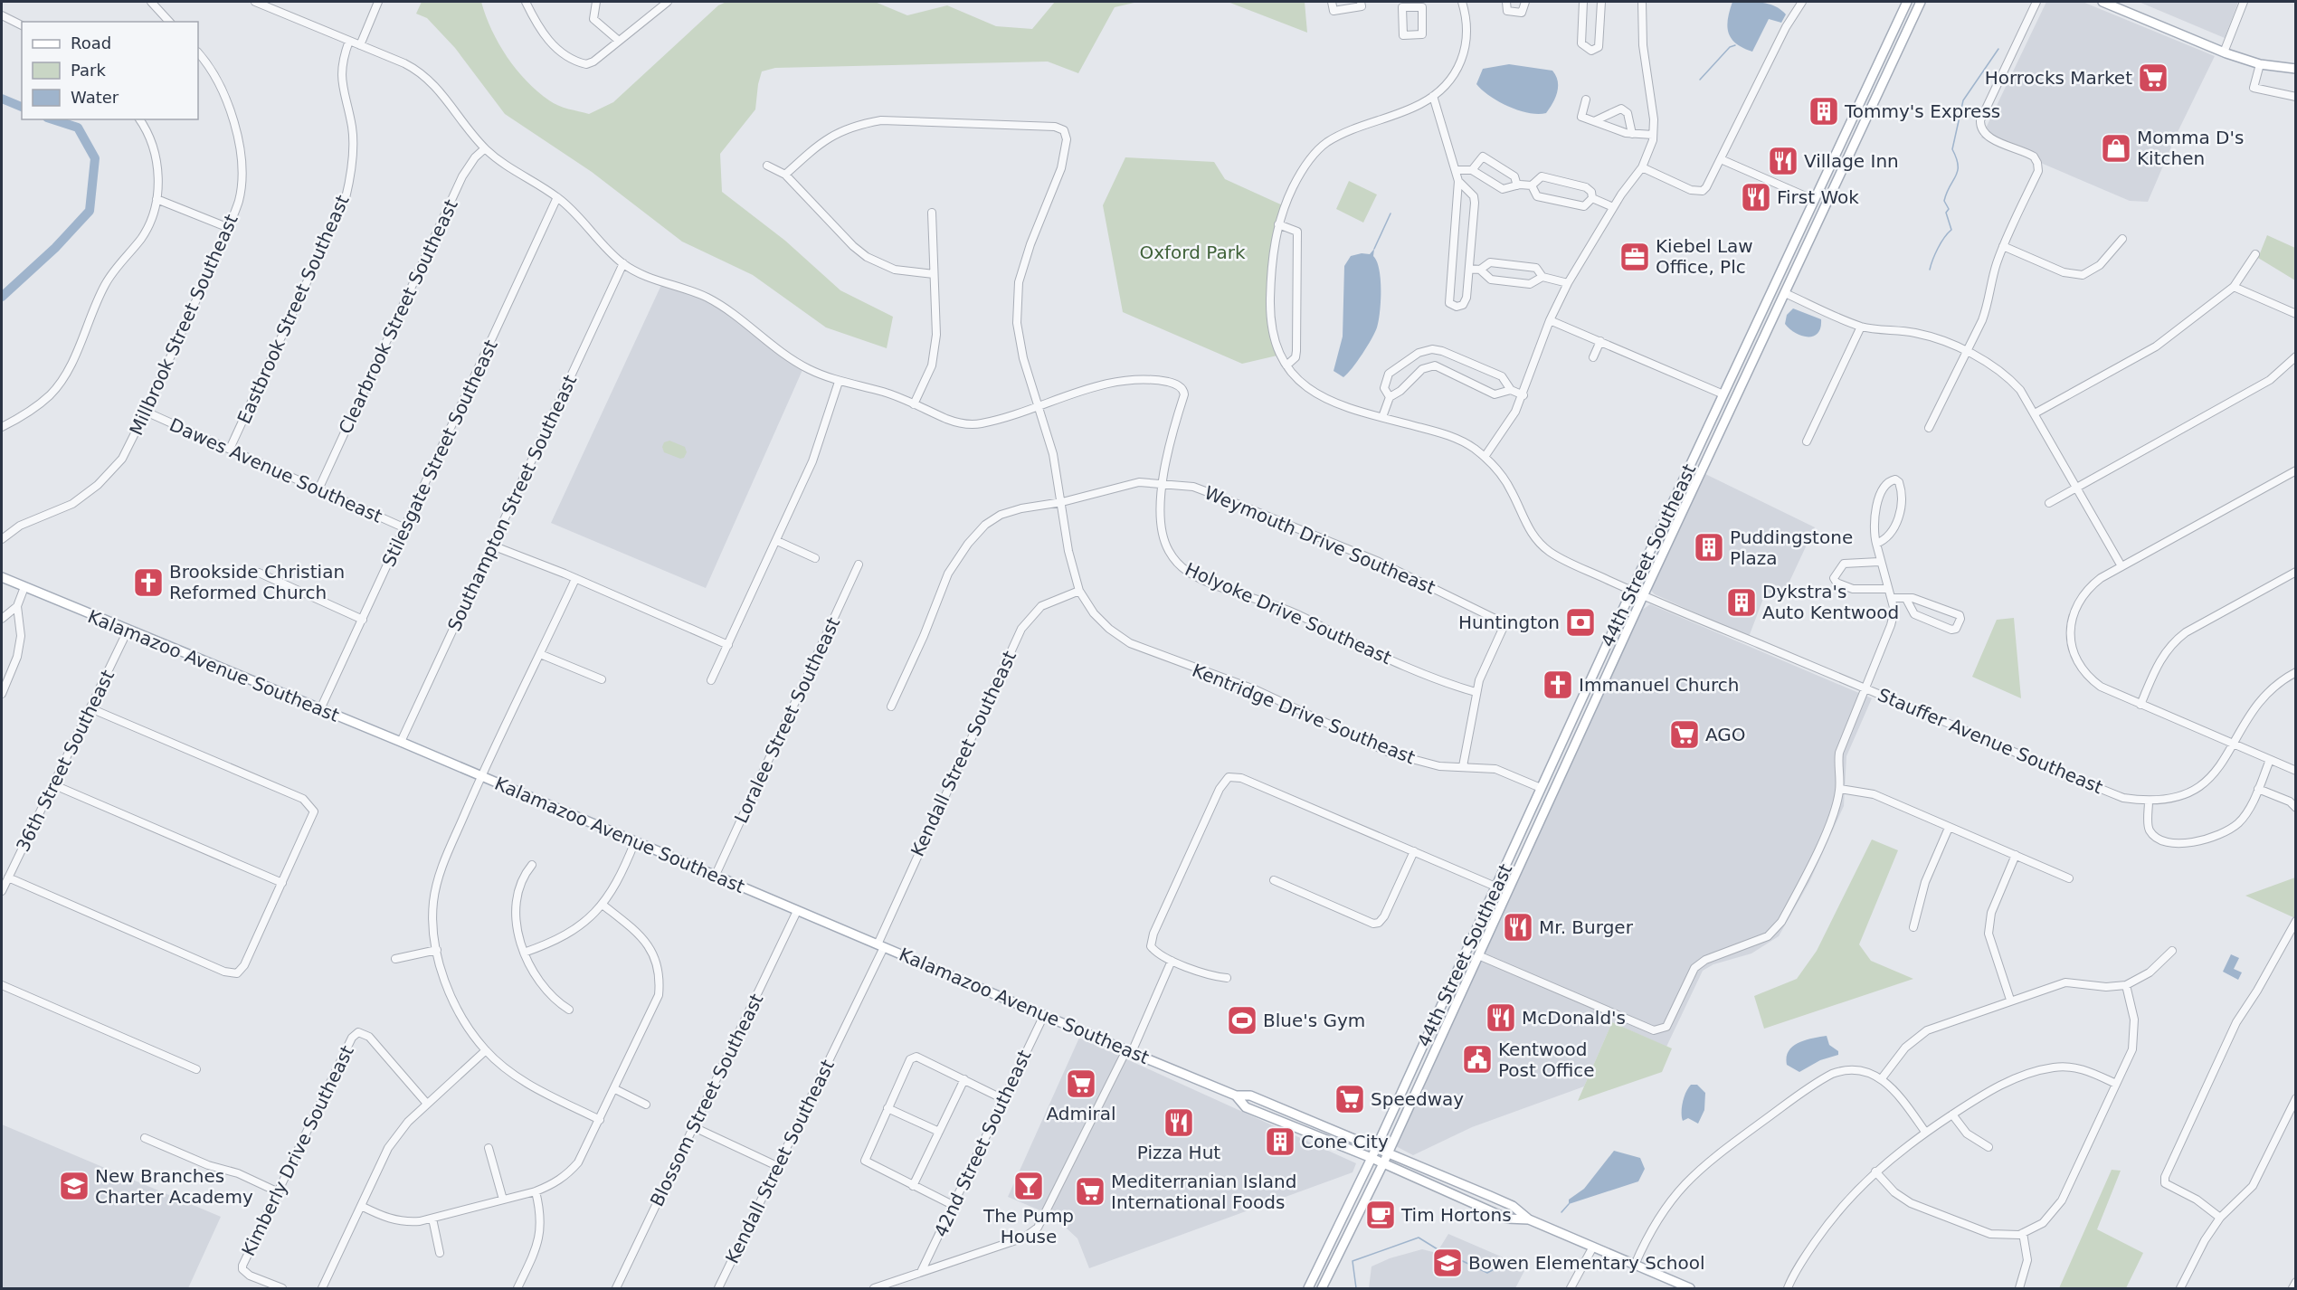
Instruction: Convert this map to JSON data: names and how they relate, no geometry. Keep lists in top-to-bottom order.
{
  "streets": {
    "main road": ["44th Street Southeast", "Kalamazoo Avenue Southeast"],
    "street": [
      "Eastbrook Street Southeast",
      "Clearbrook Street Southeast",
      "Millbrook Street Southeast",
      "Stilesgate Street Southeast",
      "Dawes Avenue Southeast",
      "Southampton Street Southeast",
      "Weymouth Drive Southeast",
      "Holyoke Drive Southeast",
      "Kentridge Drive Southeast",
      "Loralee Street Southeast",
      "Stauffer Avenue Southeast",
      "Kendall Street Southeast",
      "36th Street Southeast",
      "Blossom Street Southeast",
      "42nd Street Southeast",
      "Kimberly Drive Southeast"
    ]
  },
  "crossings": [
    ["Eastbrook Street Southeast", "Dawes Avenue Southeast"],
    ["Clearbrook Street Southeast", "Dawes Avenue Southeast"],
    ["Millbrook Street Southeast", "Dawes Avenue Southeast"],
    ["Stilesgate Street Southeast", "Dawes Avenue Southeast"],
    ["Stilesgate Street Southeast", "Kalamazoo Avenue Southeast"],
    ["Southampton Street Southeast", "Kalamazoo Avenue Southeast"],
    ["Weymouth Drive Southeast", "Holyoke Drive Southeast"],
    ["Weymouth Drive Southeast", "Kentridge Drive Southeast"],
    ["44th Street Southeast", "Kalamazoo Avenue Southeast"],
    ["44th Street Southeast", "Kentridge Drive Southeast"],
    ["44th Street Southeast", "Stauffer Avenue Southeast"],
    ["Holyoke Drive Southeast", "Kentridge Drive Southeast"],
    ["Kalamazoo Avenue Southeast", "Loralee Street Southeast"],
    ["Kalamazoo Avenue Southeast", "Kendall Street Southeast"],
    ["Kalamazoo Avenue Southeast", "36th Street Southeast"],
    ["Kalamazoo Avenue Southeast", "Blossom Street Southeast"],
    ["Kalamazoo Avenue Southeast", "42nd Street Southeast"],
    ["Kentridge Drive Southeast", "Kendall Street Southeast"]
  ],
  "parks": ["Oxford Park"],
  "places": {
    "supermarket": [
      "Horrocks Market",
      "AGO",
      "Admiral",
      "Speedway",
      "Mediterranian Island International Foods"
    ],
    "building": [
      "Tommy's Express",
      "Puddingstone Plaza",
      "Dykstra's Auto Kentwood",
      "Cone City"
    ],
    "shop": ["Momma D's Kitchen"],
    "restaurant": [
      "Village Inn",
      "First Wok",
      "Mr. Burger",
      "McDonald's",
      "Pizza Hut"
    ],
    "office": ["Kiebel Law Office, Plc"],
    "church": ["Brookside Christian Reformed Church", "Immanuel Church"],
    "bank": ["Huntington"],
    "sports": ["Blue's Gym"],
    "public building": ["Kentwood Post Office"],
    "school or university": ["New Branches Charter Academy", "Bowen Elementary School"],
    "bar": ["The Pump House"],
    "cafe": ["Tim Hortons"]
  },
  "legend": ["Road", "Park", "Water"]
}
